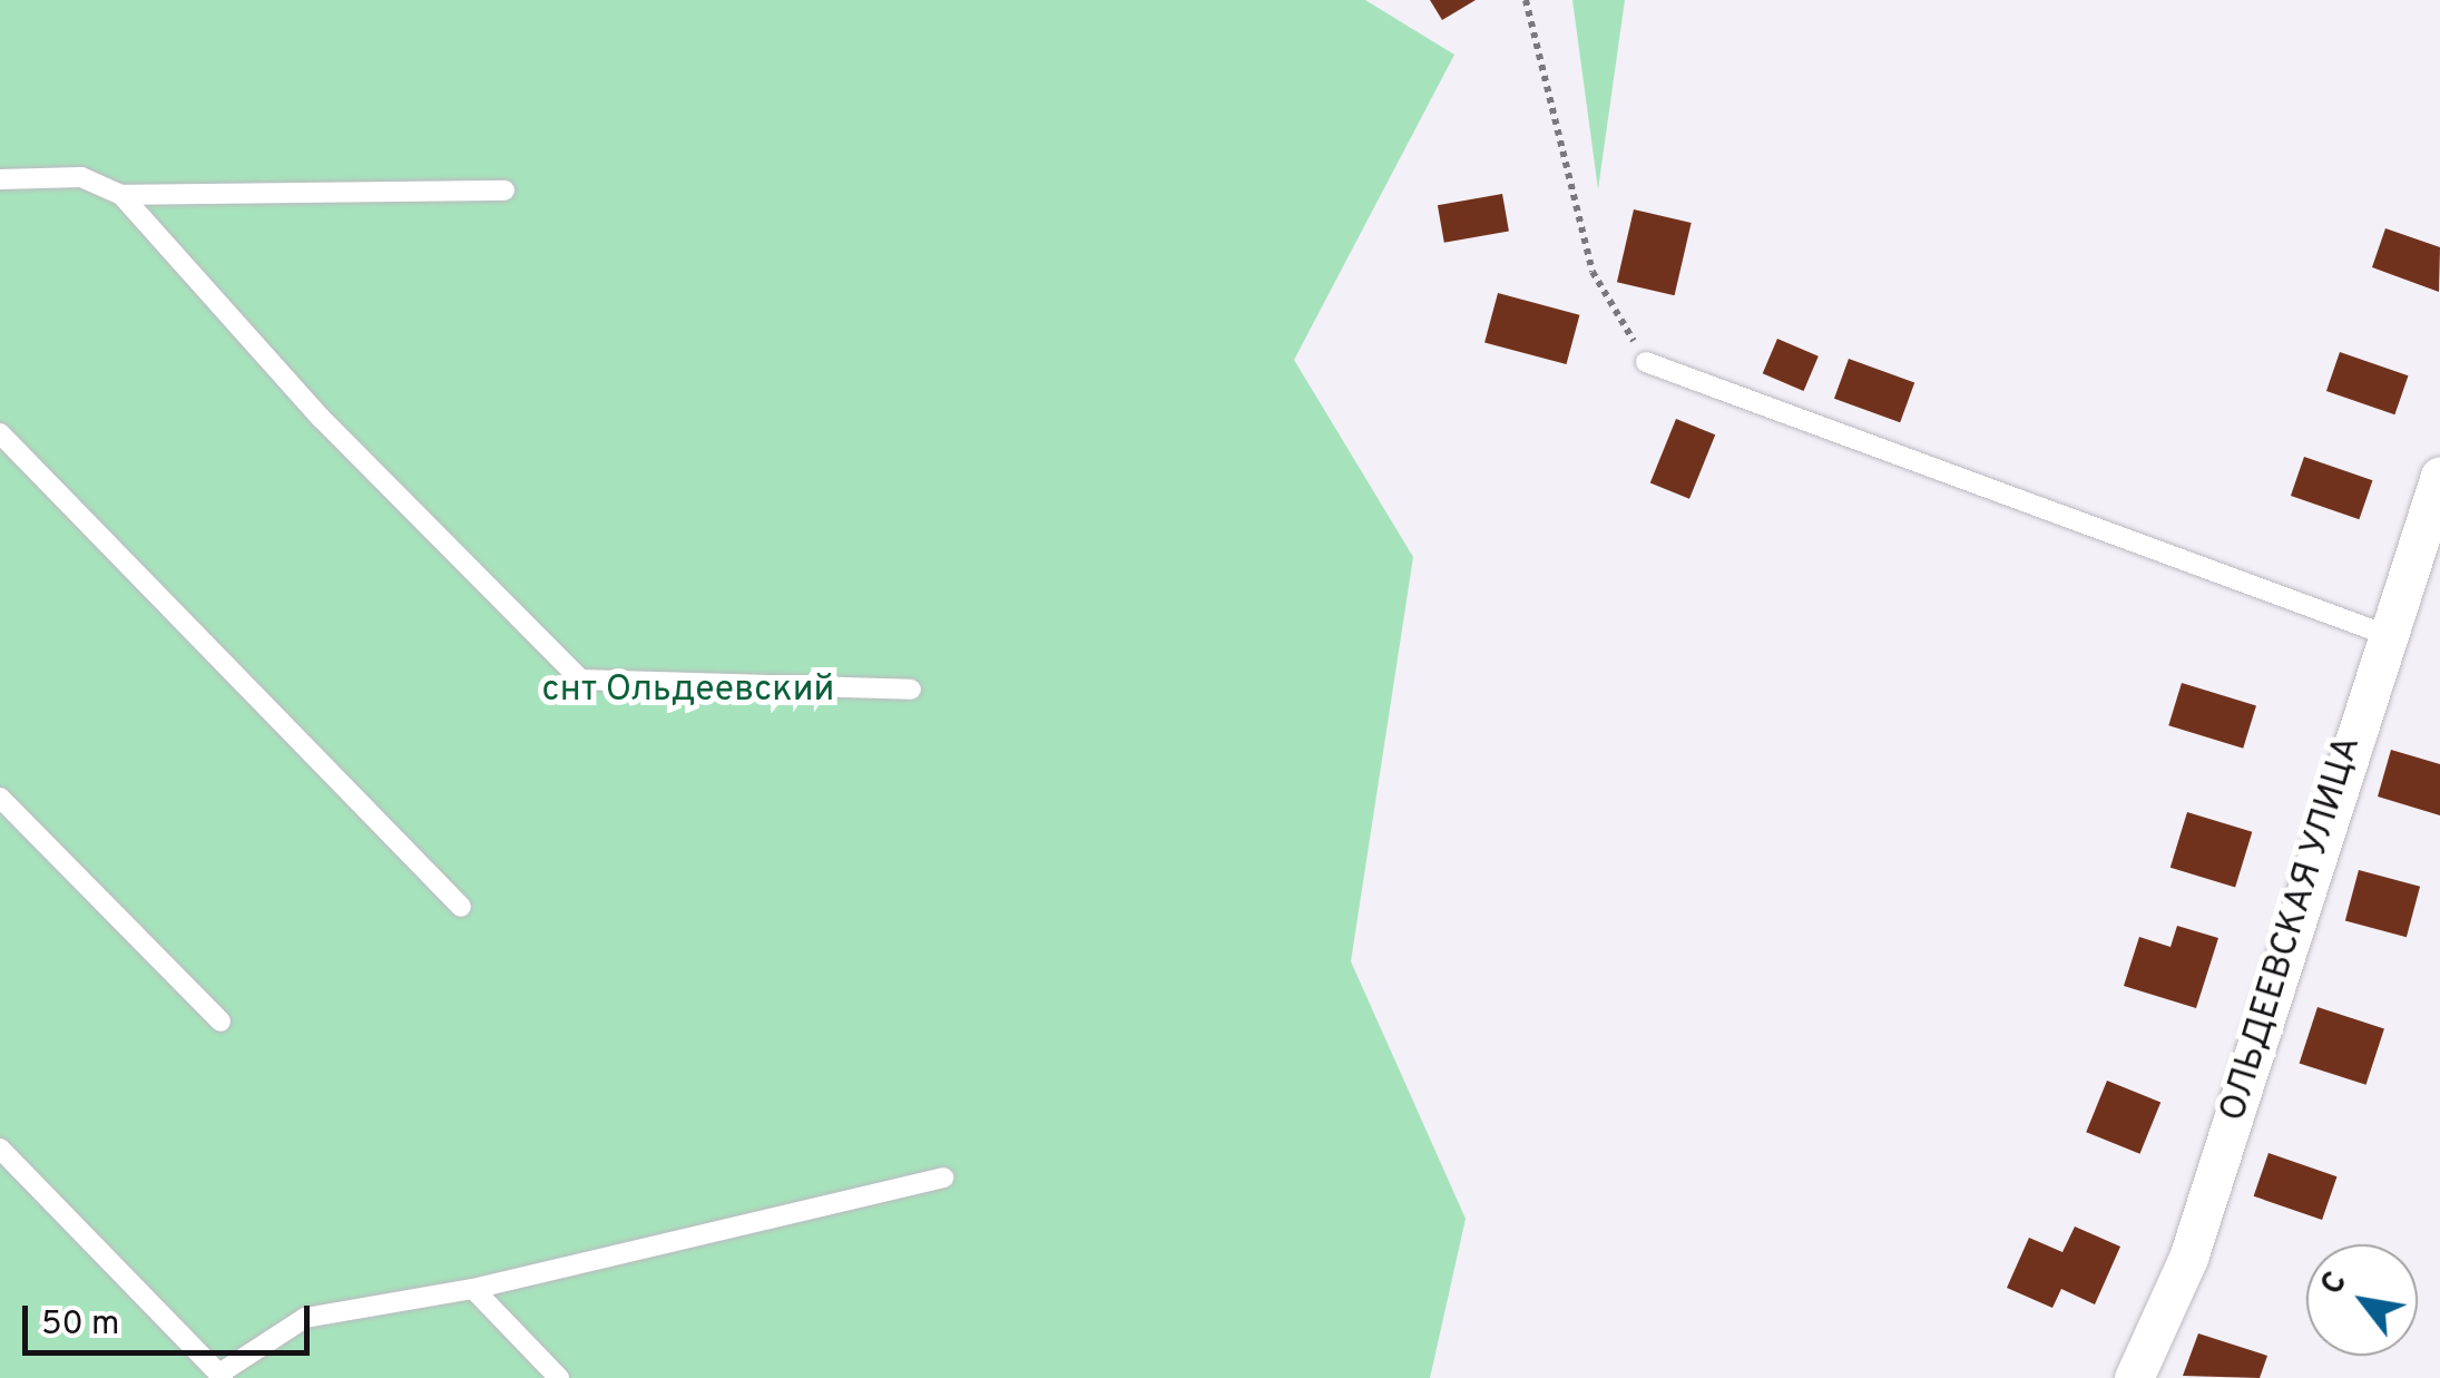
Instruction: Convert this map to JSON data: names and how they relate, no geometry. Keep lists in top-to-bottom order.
{
  "streets": {
    "street": ["ОЛЬДЕЕВСКАЯ УЛИЦА"]
  },
  "parks": ["снт Ольдеевский"],
  "scale_bar": "50 m",
  "north": "top left"
}
